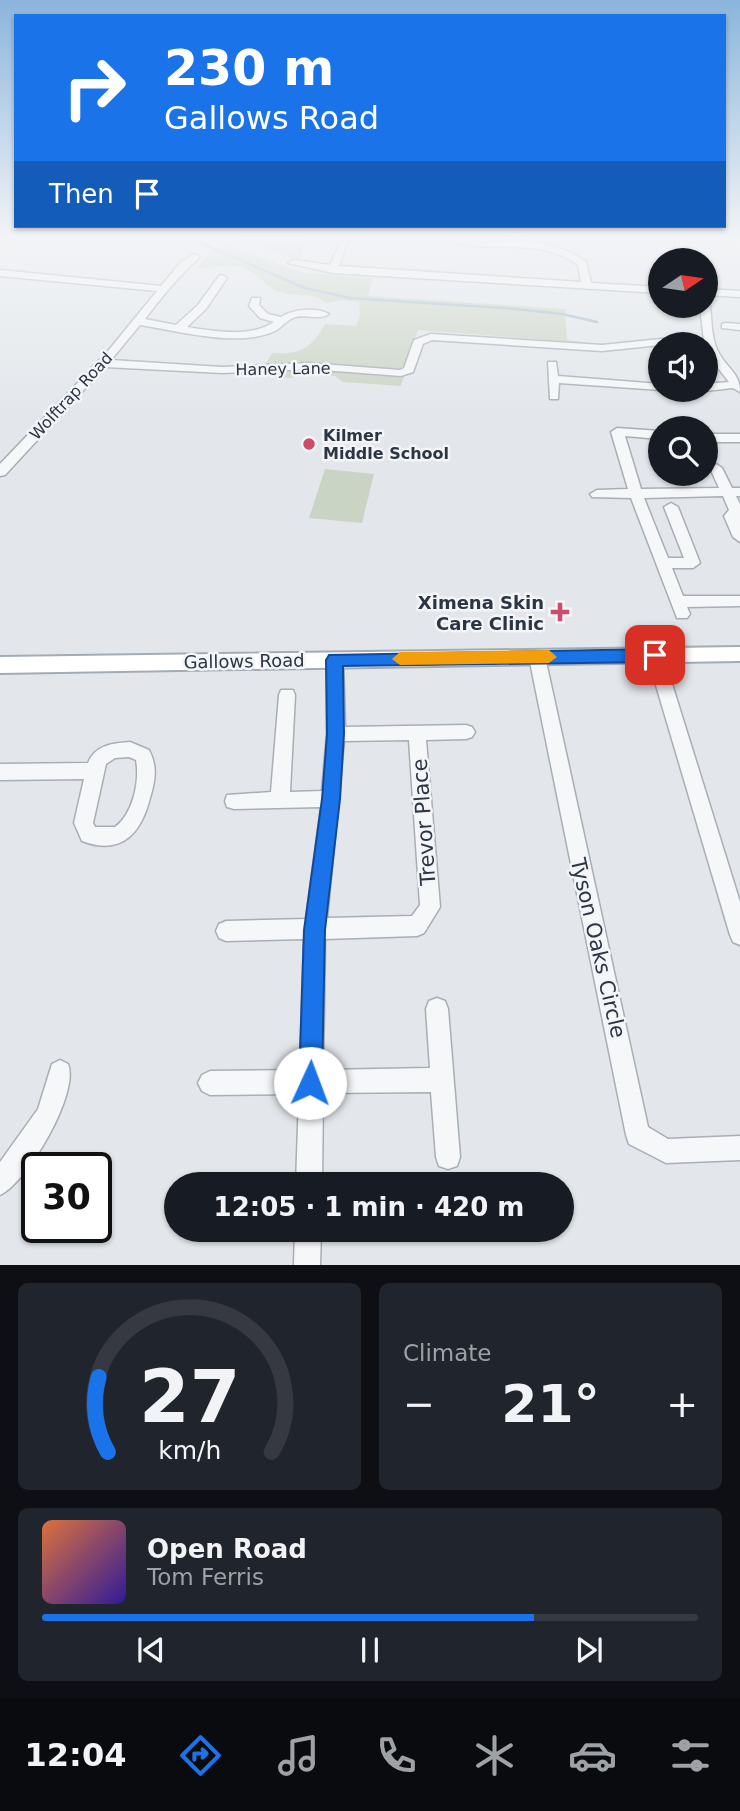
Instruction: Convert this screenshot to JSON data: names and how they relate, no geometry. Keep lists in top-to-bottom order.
{
  "streets": {
    "main road": ["Gallows Road"],
    "street": [
      "Haney Lane",
      "Wolftrap Road",
      "Trevor Place",
      "Tyson Oaks Circle"
    ]
  },
  "crossings": [
    ["Haney Lane", "Wolftrap Road"],
    ["Gallows Road", "Tyson Oaks Circle"]
  ],
  "places": {
    "other": ["Kilmer Middle School"],
    "health": ["Ximena Skin Care Clinic"]
  },
  "north": "right",
  "page": {
    "turn": ["230 m", "Gallows Road"],
    "then": "Then",
    "limit": "30",
    "trip": "12:05 · 1 min · 420 m",
    "tile": "Climate",
    "heat": ["−", "21°", "+"],
    "song": ["Open Road", "Tom Ferris"],
    "tabs": "12:04",
    "gauge": ["27", "km/h"]
  }
}
